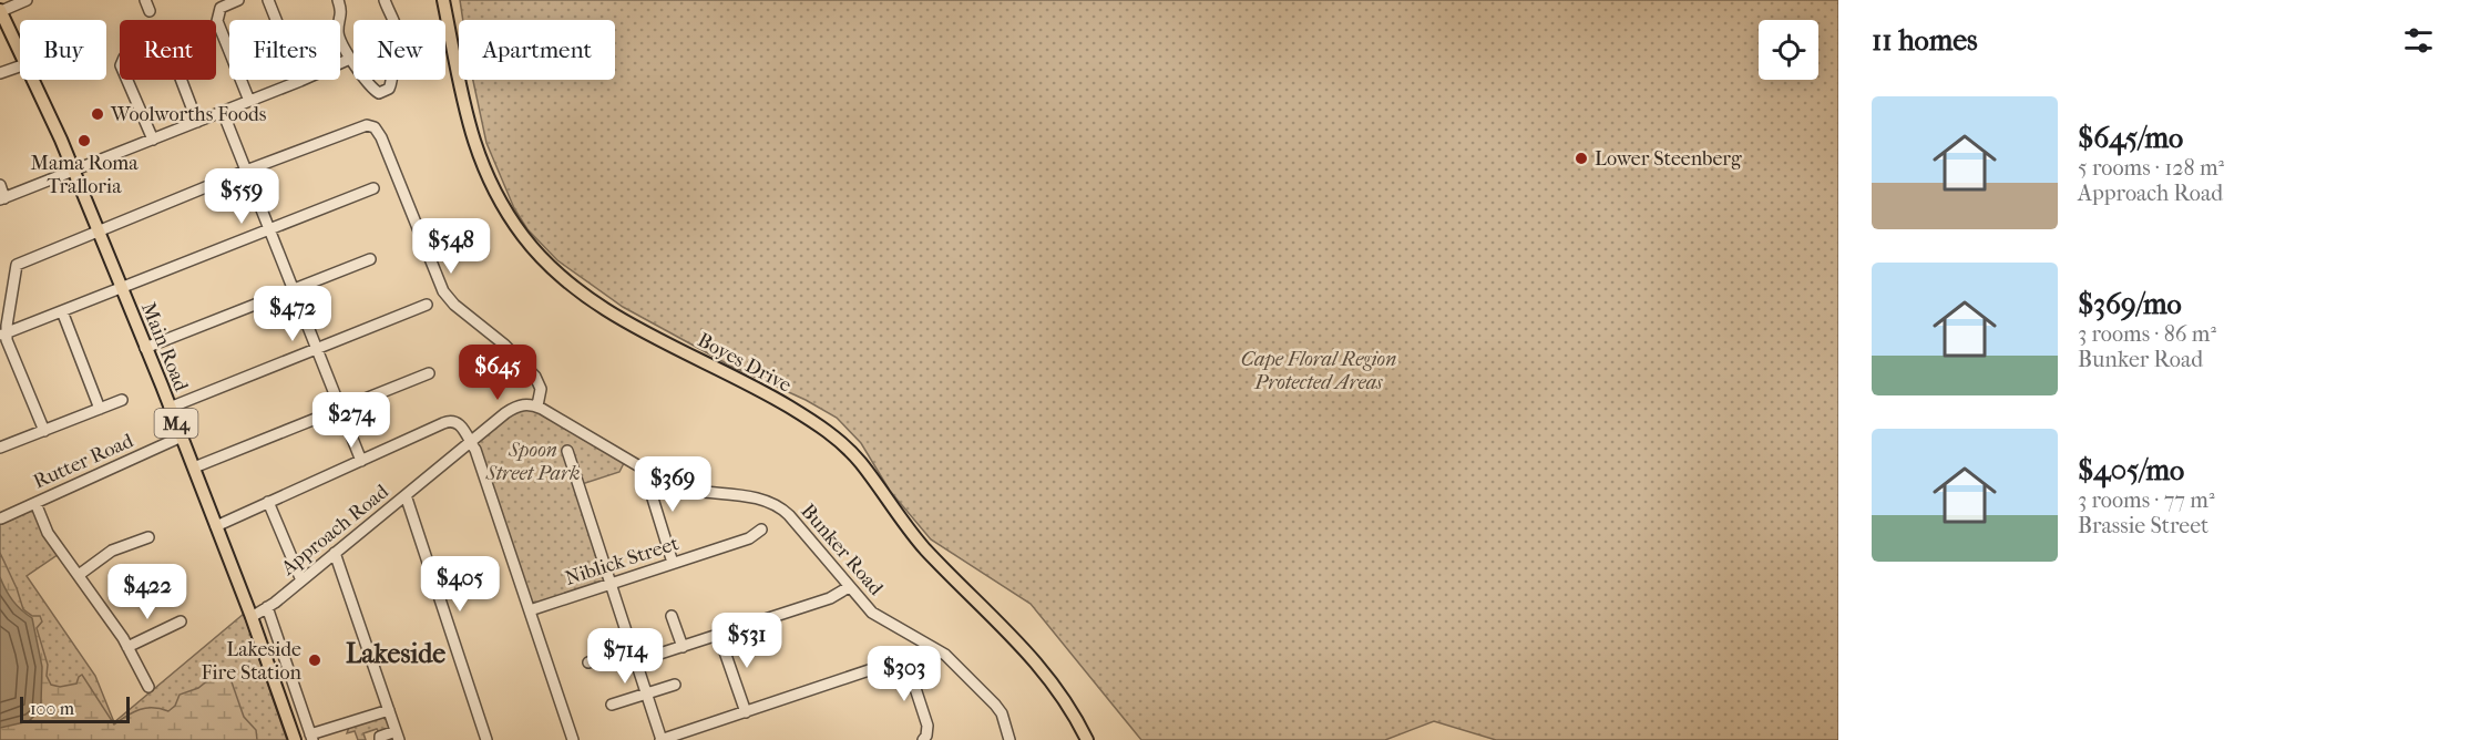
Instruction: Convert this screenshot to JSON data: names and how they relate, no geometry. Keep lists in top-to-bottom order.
{
  "streets": {
    "main road": ["Main Road", "Boyes Drive", "M4"],
    "street": [
      "Rutter Road",
      "Approach Road",
      "Bunker Road",
      "Niblick Street"
    ]
  },
  "crossings": [
    ["Main Road", "Rutter Road"],
    ["Main Road", "Approach Road"],
    ["Approach Road", "Bunker Road"]
  ],
  "districts": ["Lakeside"],
  "parks": ["Cape Floral Region Protected Areas", "Spoon Street Park"],
  "places": [
    "Woolworths Foods",
    "Mama Roma Tralloria",
    "Lower Steenberg",
    "Lakeside Fire Station"
  ],
  "scale_bar": "100 m",
  "page": {
    "heading": "11 homes",
    "chip": [
      "Buy",
      "Rent",
      "Filters",
      "New",
      "Apartment"
    ],
    "list": [
      {
        "name": "$645/mo",
        "note": "5 rooms · 128 m² · Approach Road"
      },
      {
        "name": "$369/mo",
        "note": "3 rooms · 86 m² · Bunker Road"
      },
      {
        "name": "$405/mo",
        "note": "3 rooms · 77 m² · Brassie Street"
      }
    ],
    "price": [
      "$559",
      "$548",
      "$472",
      "$645",
      "$274",
      "$369",
      "$405",
      "$422",
      "$531",
      "$714",
      "$303"
    ],
    "scale": "100 m"
  }
}
